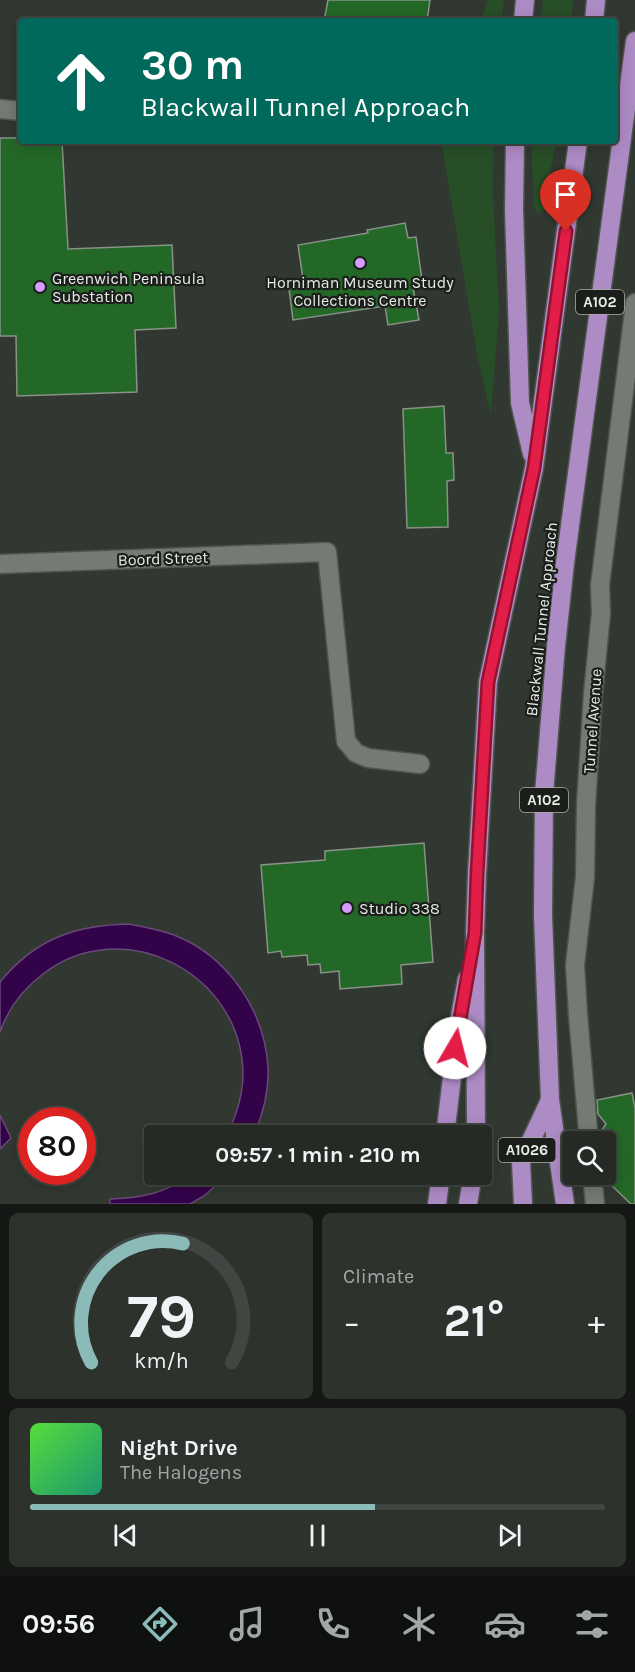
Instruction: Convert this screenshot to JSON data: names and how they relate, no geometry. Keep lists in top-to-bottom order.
{
  "streets": {
    "highway": ["A102", "Blackwall Tunnel Approach", "A1026"],
    "street": ["Boord Street", "Tunnel Avenue"]
  },
  "crossings": [
    ["Blackwall Tunnel Approach", "A1026"]
  ],
  "places": ["Horniman Museum Study Collections Centre", "Greenwich Peninsula Substation", "Studio 338"],
  "page": {
    "turn": ["30 m", "Blackwall Tunnel Approach"],
    "limit": "80",
    "trip": "09:57 · 1 min · 210 m",
    "tile": "Climate",
    "heat": ["−", "21°", "+"],
    "song": ["Night Drive", "The Halogens"],
    "tabs": "09:56",
    "gauge": ["79", "km/h"]
  }
}
